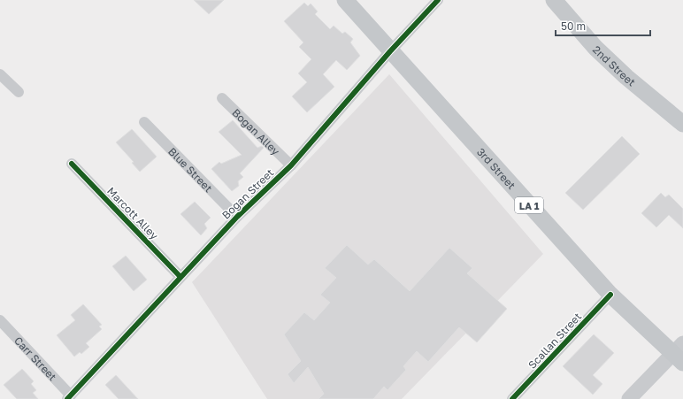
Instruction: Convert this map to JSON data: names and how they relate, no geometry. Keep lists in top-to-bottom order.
{
  "streets": {
    "main road": ["2nd Street", "3rd Street", "LA 1"],
    "street": [
      "Bogan Alley",
      "Blue Street",
      "Bogan Street",
      "Marcott Alley",
      "Scallan Street",
      "Carr Street"
    ]
  },
  "crossings": [
    ["Bogan Alley", "Bogan Street"],
    ["3rd Street", "Bogan Street"],
    ["3rd Street", "Scallan Street"],
    ["Blue Street", "Bogan Street"],
    ["Bogan Street", "Marcott Alley"],
    ["Bogan Street", "Carr Street"]
  ],
  "scale_bar": "50 m"
}
